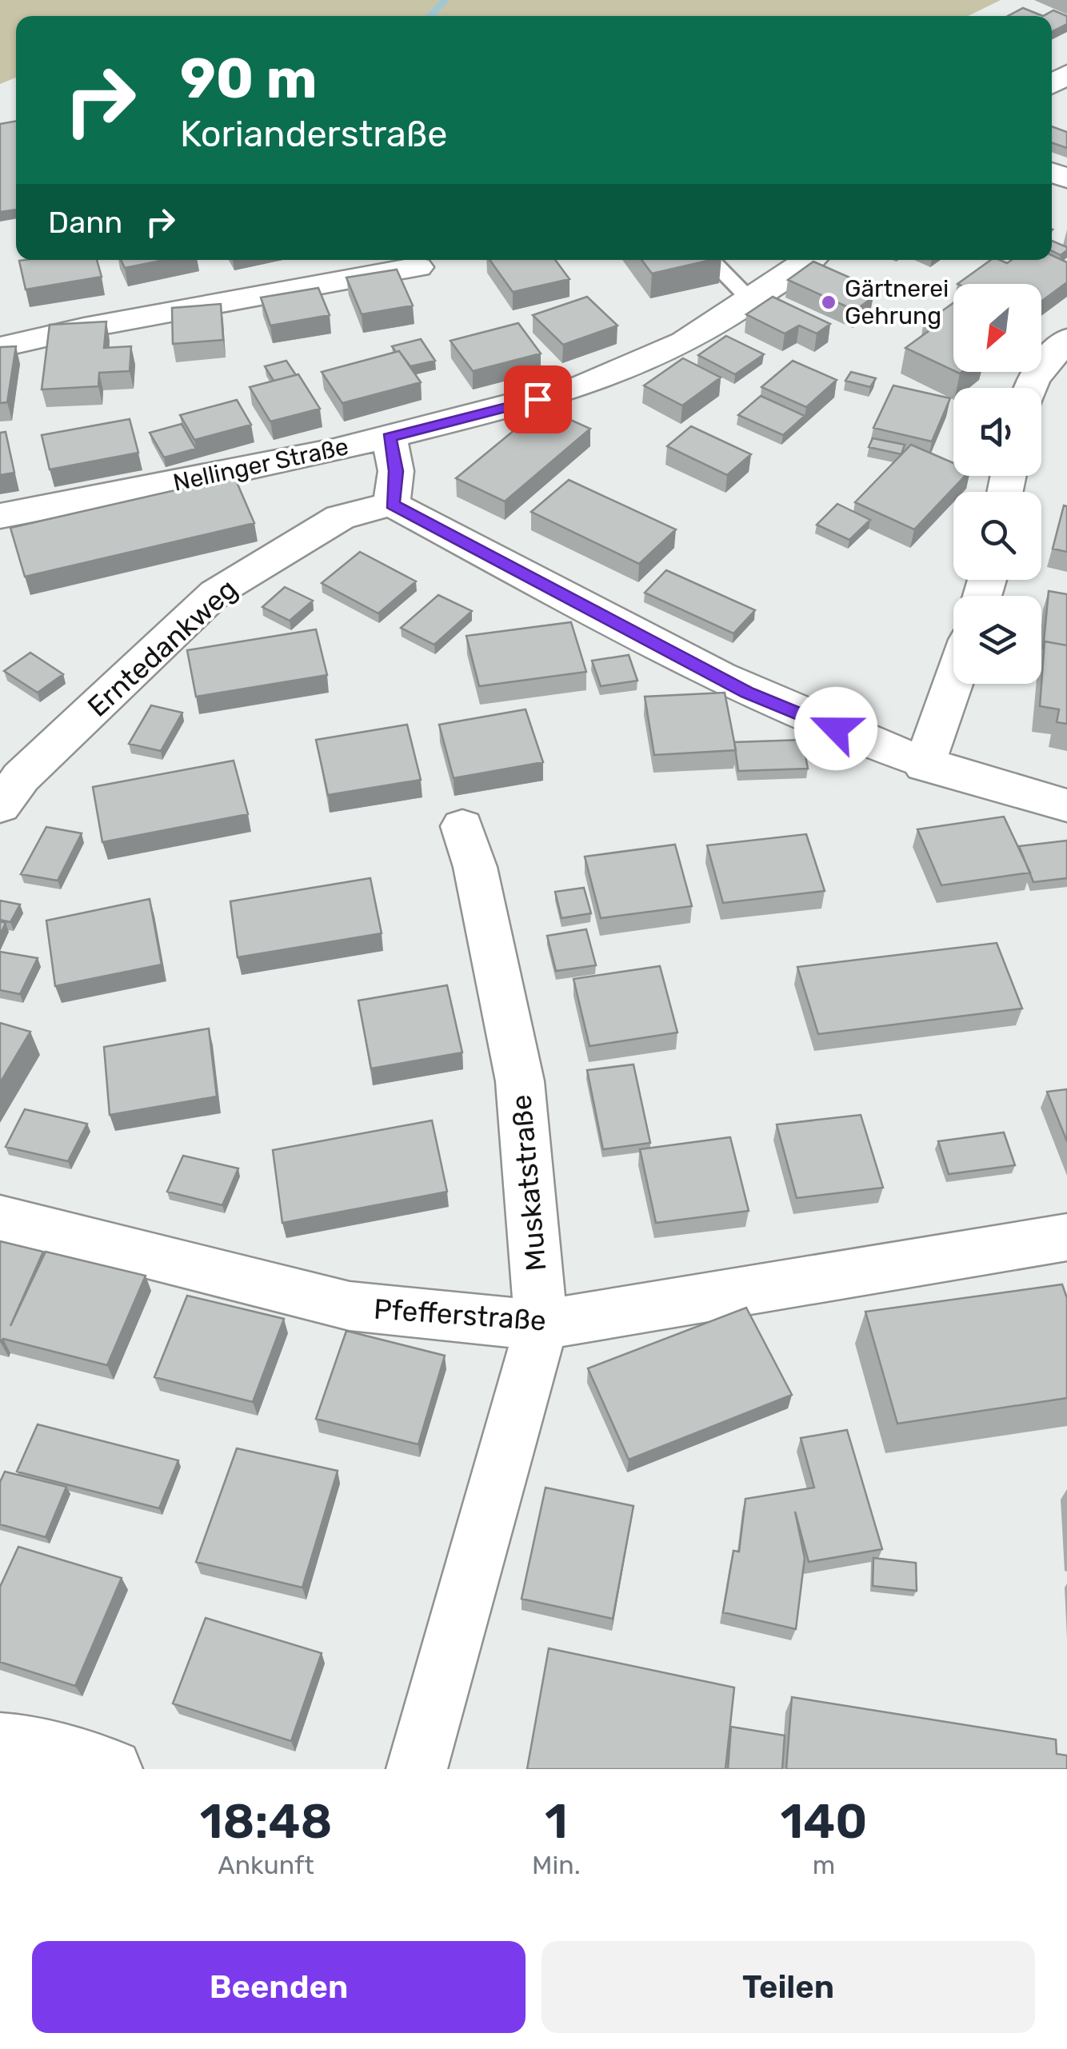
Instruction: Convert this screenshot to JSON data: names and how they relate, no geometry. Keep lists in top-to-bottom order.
{
  "streets": {
    "street": [
      "Nellinger Straße",
      "Erntedankweg",
      "Muskatstraße",
      "Pfefferstraße"
    ]
  },
  "crossings": [
    ["Muskatstraße", "Pfefferstraße"]
  ],
  "places": ["Gärtnerei Gehrung"],
  "north": "bottom left",
  "page": {
    "turn": ["90 m", "Korianderstraße"],
    "then": "Dann",
    "eta": [
      "18:48",
      "Ankunft",
      "1",
      "Min.",
      "140",
      "m"
    ],
    "buttons": ["Beenden", "Teilen"]
  }
}
